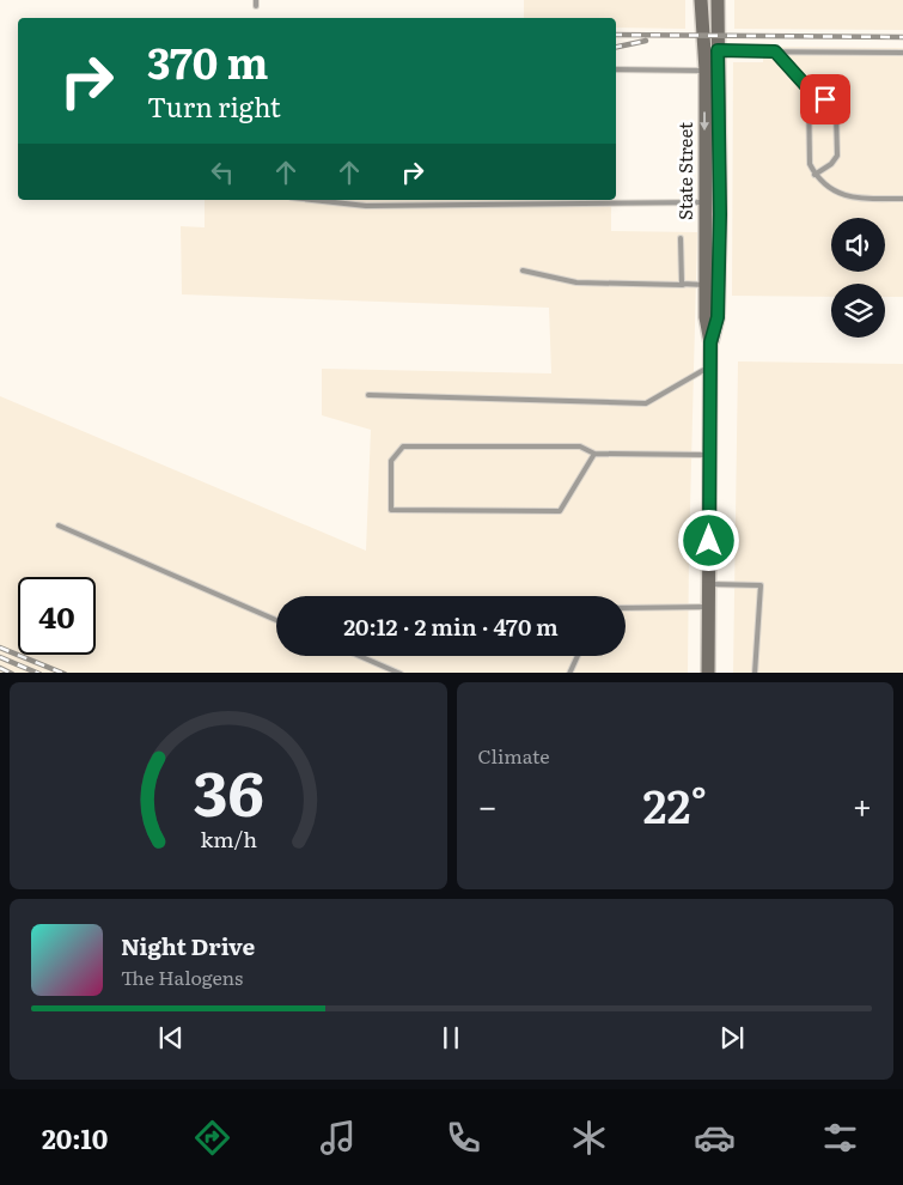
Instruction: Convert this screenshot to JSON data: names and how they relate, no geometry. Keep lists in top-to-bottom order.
{
  "streets": {
    "street": ["State Street"]
  },
  "page": {
    "turn": ["370 m", "Turn right"],
    "limit": "40",
    "trip": "20:12 · 2 min · 470 m",
    "tile": "Climate",
    "heat": ["−", "22°", "+"],
    "song": ["Night Drive", "The Halogens"],
    "tabs": "20:10",
    "gauge": ["36", "km/h"]
  }
}
